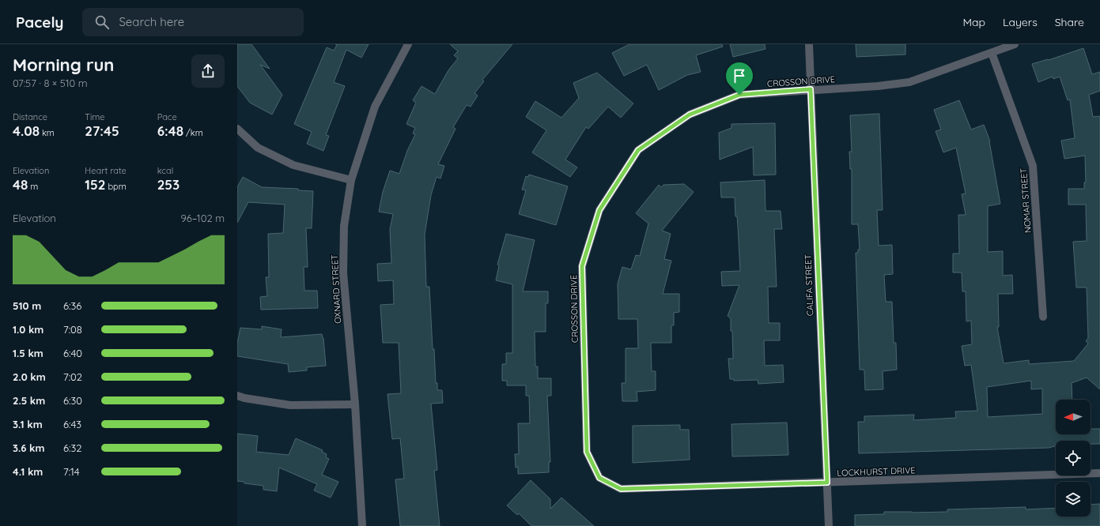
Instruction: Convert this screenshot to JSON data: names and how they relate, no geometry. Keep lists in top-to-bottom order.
{
  "streets": {
    "street": [
      "CROSSON DRIVE",
      "NOMAR STREET",
      "CALIFA STREET",
      "OXNARD STREET",
      "LOCKHURST DRIVE"
    ]
  },
  "crossings": [
    ["CROSSON DRIVE", "NOMAR STREET"],
    ["CROSSON DRIVE", "CALIFA STREET"],
    ["CROSSON DRIVE", "LOCKHURST DRIVE"],
    ["CALIFA STREET", "LOCKHURST DRIVE"]
  ],
  "north": "left",
  "page": {
    "header": "Pacely",
    "search": "Search here",
    "nav": ["Map", "Layers", "Share"],
    "heading": ["Morning run", "07:57 · 8 × 510 m"],
    "stats": [
      ["Distance", "4.08 km"],
      ["Time", "27:45"],
      ["Pace", "6:48 /km"],
      ["Elevation", "48 m"],
      ["Heart rate", "152 bpm"],
      ["kcal", "253"]
    ],
    "chart": ["Elevation", "96–102 m"],
    "list": [
      {
        "name": "510 m",
        "note": "6:36"
      },
      {
        "name": "1.0 km",
        "note": "7:08"
      },
      {
        "name": "1.5 km",
        "note": "6:40"
      },
      {
        "name": "2.0 km",
        "note": "7:02"
      },
      {
        "name": "2.5 km",
        "note": "6:30"
      },
      {
        "name": "3.1 km",
        "note": "6:43"
      },
      {
        "name": "3.6 km",
        "note": "6:32"
      },
      {
        "name": "4.1 km",
        "note": "7:14"
      }
    ]
  }
}
